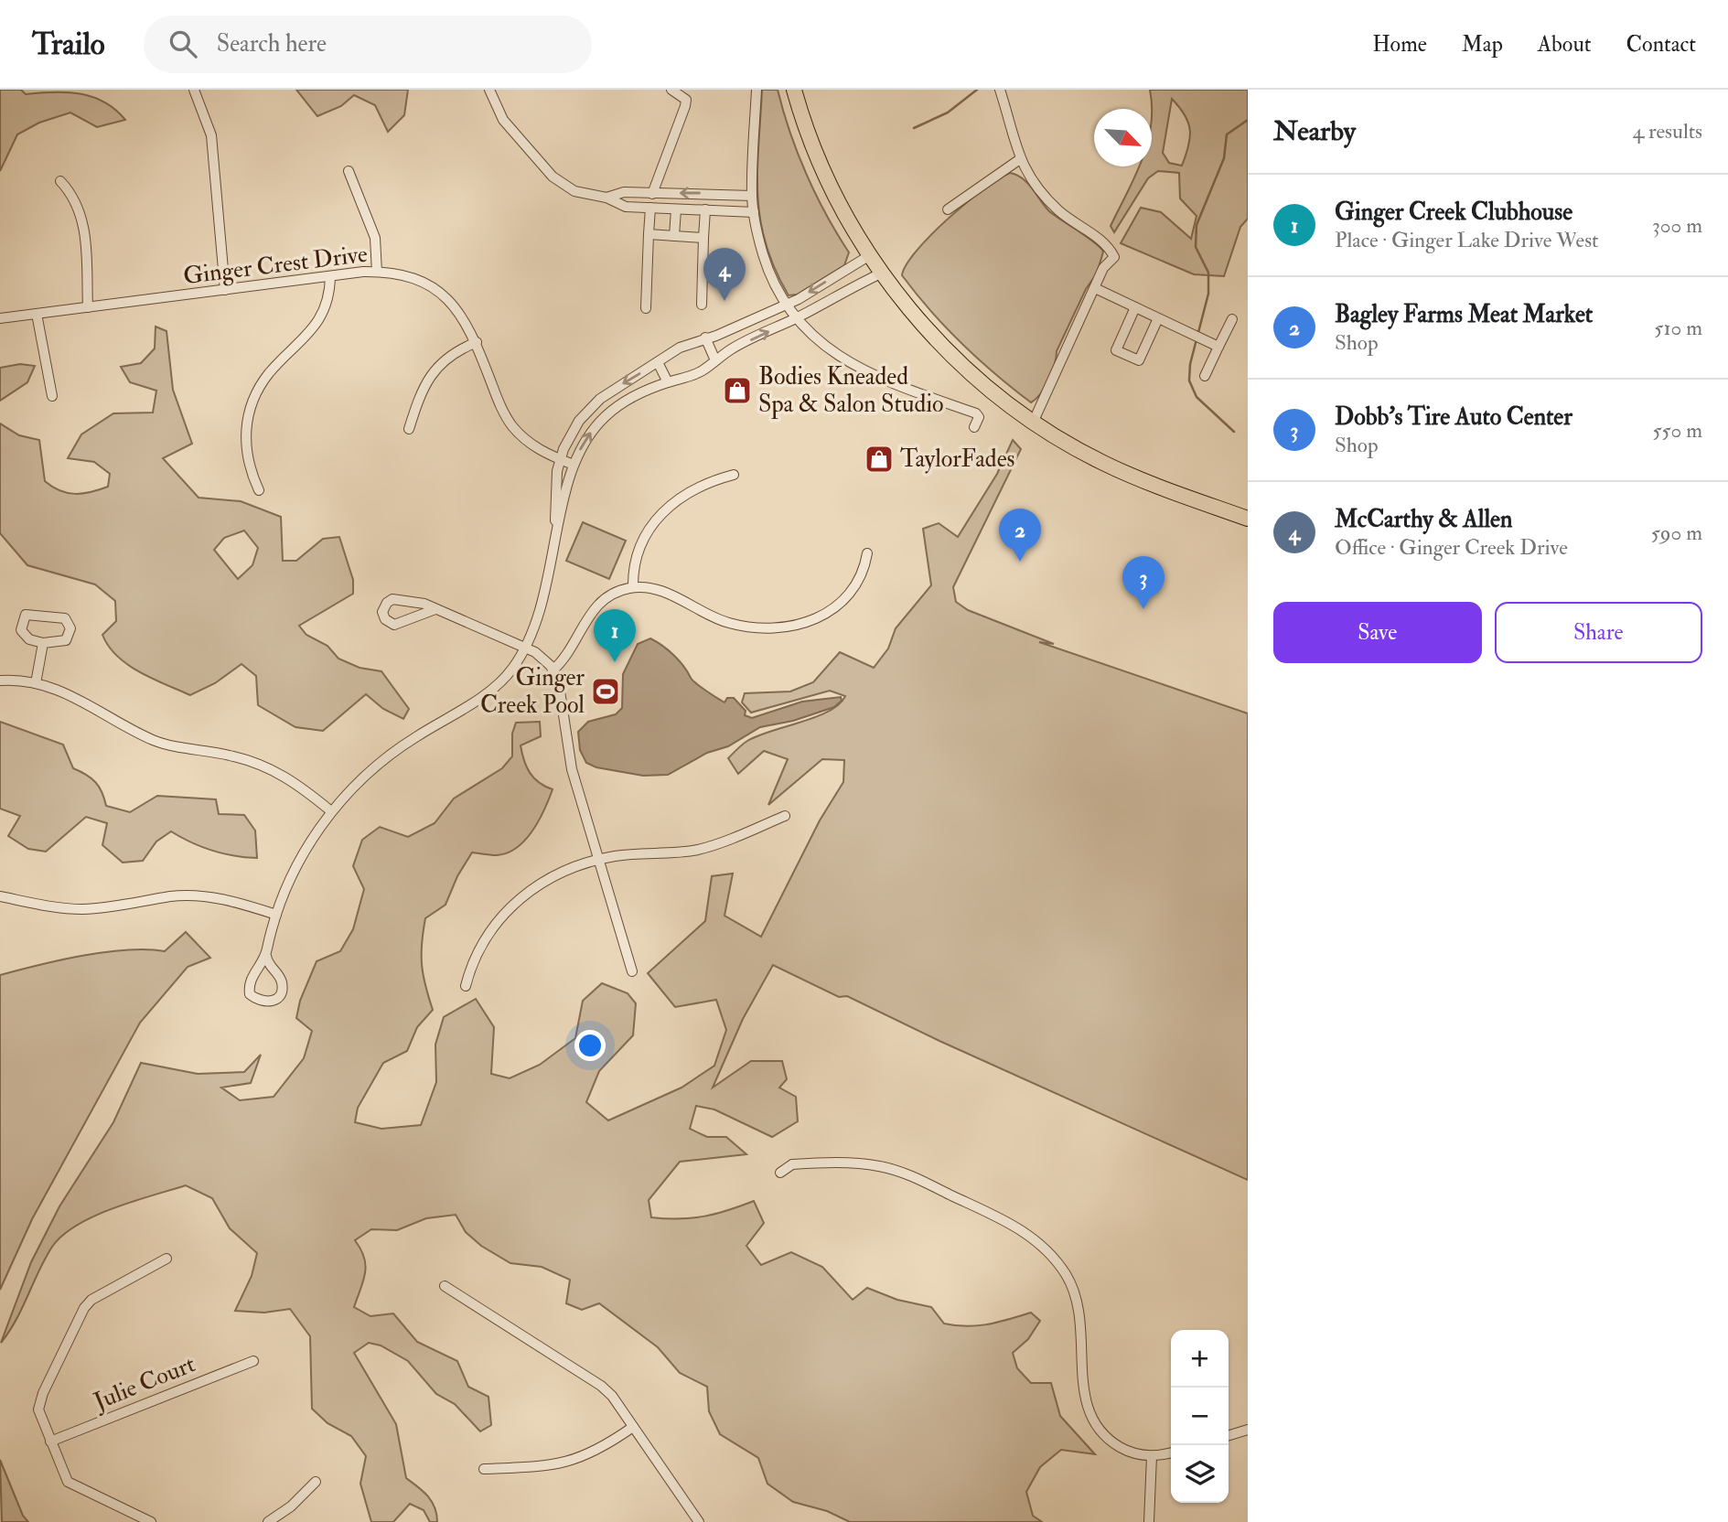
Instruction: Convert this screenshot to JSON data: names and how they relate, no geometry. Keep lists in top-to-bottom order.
{
  "streets": {
    "street": ["Ginger Crest Drive", "Julie Court"]
  },
  "places": {
    "shop": ["Bodies Kneaded Spa & Salon Studio", "TaylorFades"],
    "sports": ["Ginger Creek Pool"]
  },
  "north": "bottom right",
  "page": {
    "header": "Trailo",
    "search": "Search here",
    "nav": [
      "Home",
      "Map",
      "About",
      "Contact"
    ],
    "heading": ["Nearby", "4 results"],
    "list": [
      {
        "mark": "1",
        "name": "Ginger Creek Clubhouse",
        "note": "Place · Ginger Lake Drive West",
        "value": "300 m"
      },
      {
        "mark": "2",
        "name": "Bagley Farms Meat Market",
        "note": "Shop",
        "value": "510 m"
      },
      {
        "mark": "3",
        "name": "Dobb's Tire Auto Center",
        "note": "Shop",
        "value": "550 m"
      },
      {
        "mark": "4",
        "name": "McCarthy & Allen",
        "note": "Office · Ginger Creek Drive",
        "value": "590 m"
      }
    ],
    "pins": [
      "4",
      "2",
      "3",
      "1"
    ],
    "buttons": ["Save", "Share"],
    "map_buttons": ["+", "−"]
  }
}
